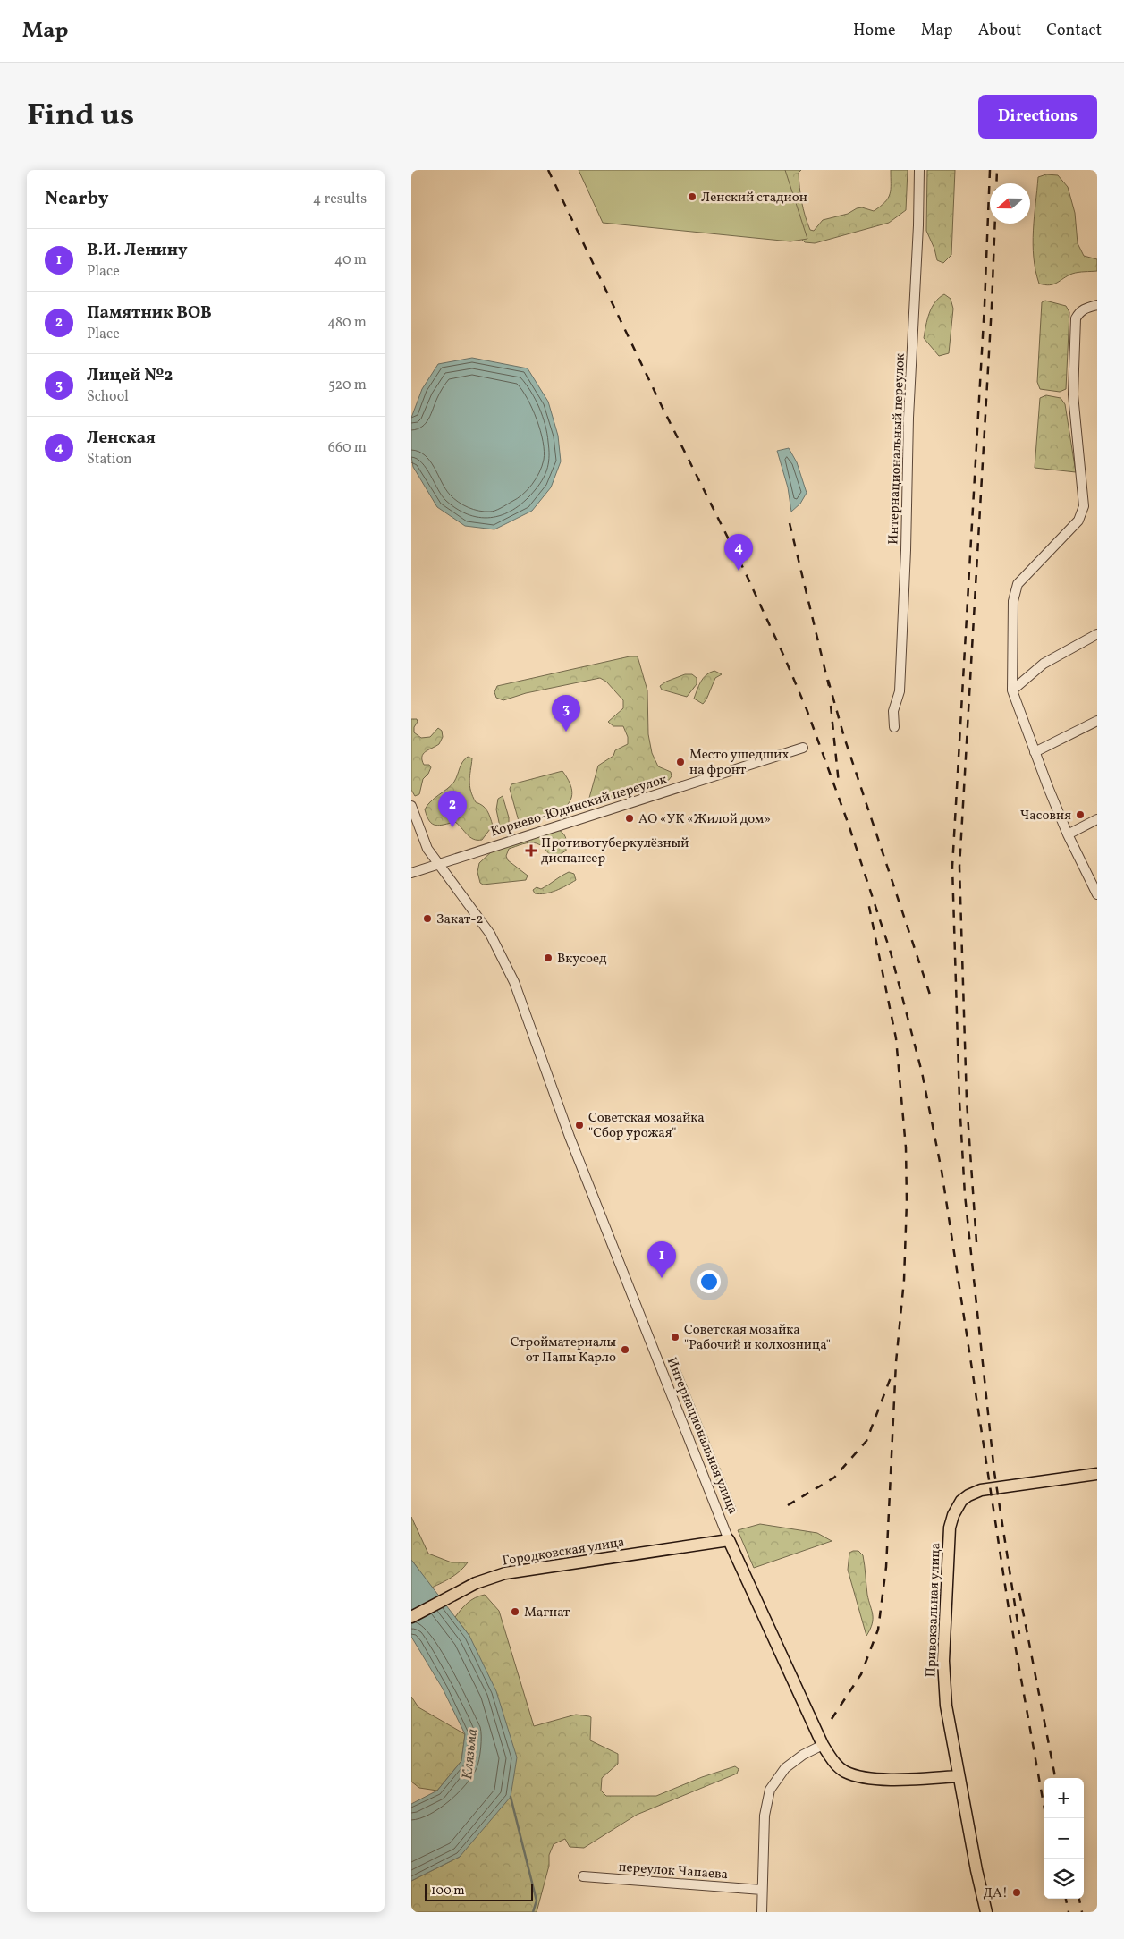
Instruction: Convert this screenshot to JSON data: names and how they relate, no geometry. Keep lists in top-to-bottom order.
{
  "streets": {
    "main road": ["Интернациональная улица", "Городковская улица", "Привокзальная улица"],
    "street": ["Интернациональный переулок", "Корнево-Юдинский переулок", "переулок Чапаева"]
  },
  "crossings": [
    ["Корнево-Юдинский переулок", "Интернациональная улица"],
    ["Интернациональная улица", "Городковская улица"],
    ["Интернациональная улица", "Привокзальная улица"]
  ],
  "water": ["Клязьма"],
  "places": {
    "other": [
      "Ленский стадион",
      "Место ушедших на фронт",
      "Часовня",
      "АО «УК «Жилой дом»",
      "Закат-2",
      "Вкусоед",
      "Советская мозайка \"Сбор урожая\"",
      "Советская мозайка \"Рабочий и колхозница\"",
      "Стройматериалы от Папы Карло",
      "Магнат",
      "ДА!"
    ],
    "health": ["Противотуберкулёзный диспансер"]
  },
  "scale_bar": "100 m",
  "north": "left",
  "page": {
    "header": "Map",
    "nav": [
      "Home",
      "Map",
      "About",
      "Contact"
    ],
    "title": "Find us",
    "buttons": "Directions",
    "heading": ["Nearby", "4 results"],
    "list": [
      {
        "mark": "1",
        "name": "В.И. Ленину",
        "note": "Place",
        "value": "40 m"
      },
      {
        "mark": "2",
        "name": "Памятник ВОВ",
        "note": "Place",
        "value": "480 m"
      },
      {
        "mark": "3",
        "name": "Лицей №2",
        "note": "School",
        "value": "520 m"
      },
      {
        "mark": "4",
        "name": "Ленская",
        "note": "Station",
        "value": "660 m"
      }
    ],
    "pins": [
      "4",
      "3",
      "2",
      "1"
    ],
    "map_buttons": ["+", "−"],
    "scale": "100 m"
  }
}
